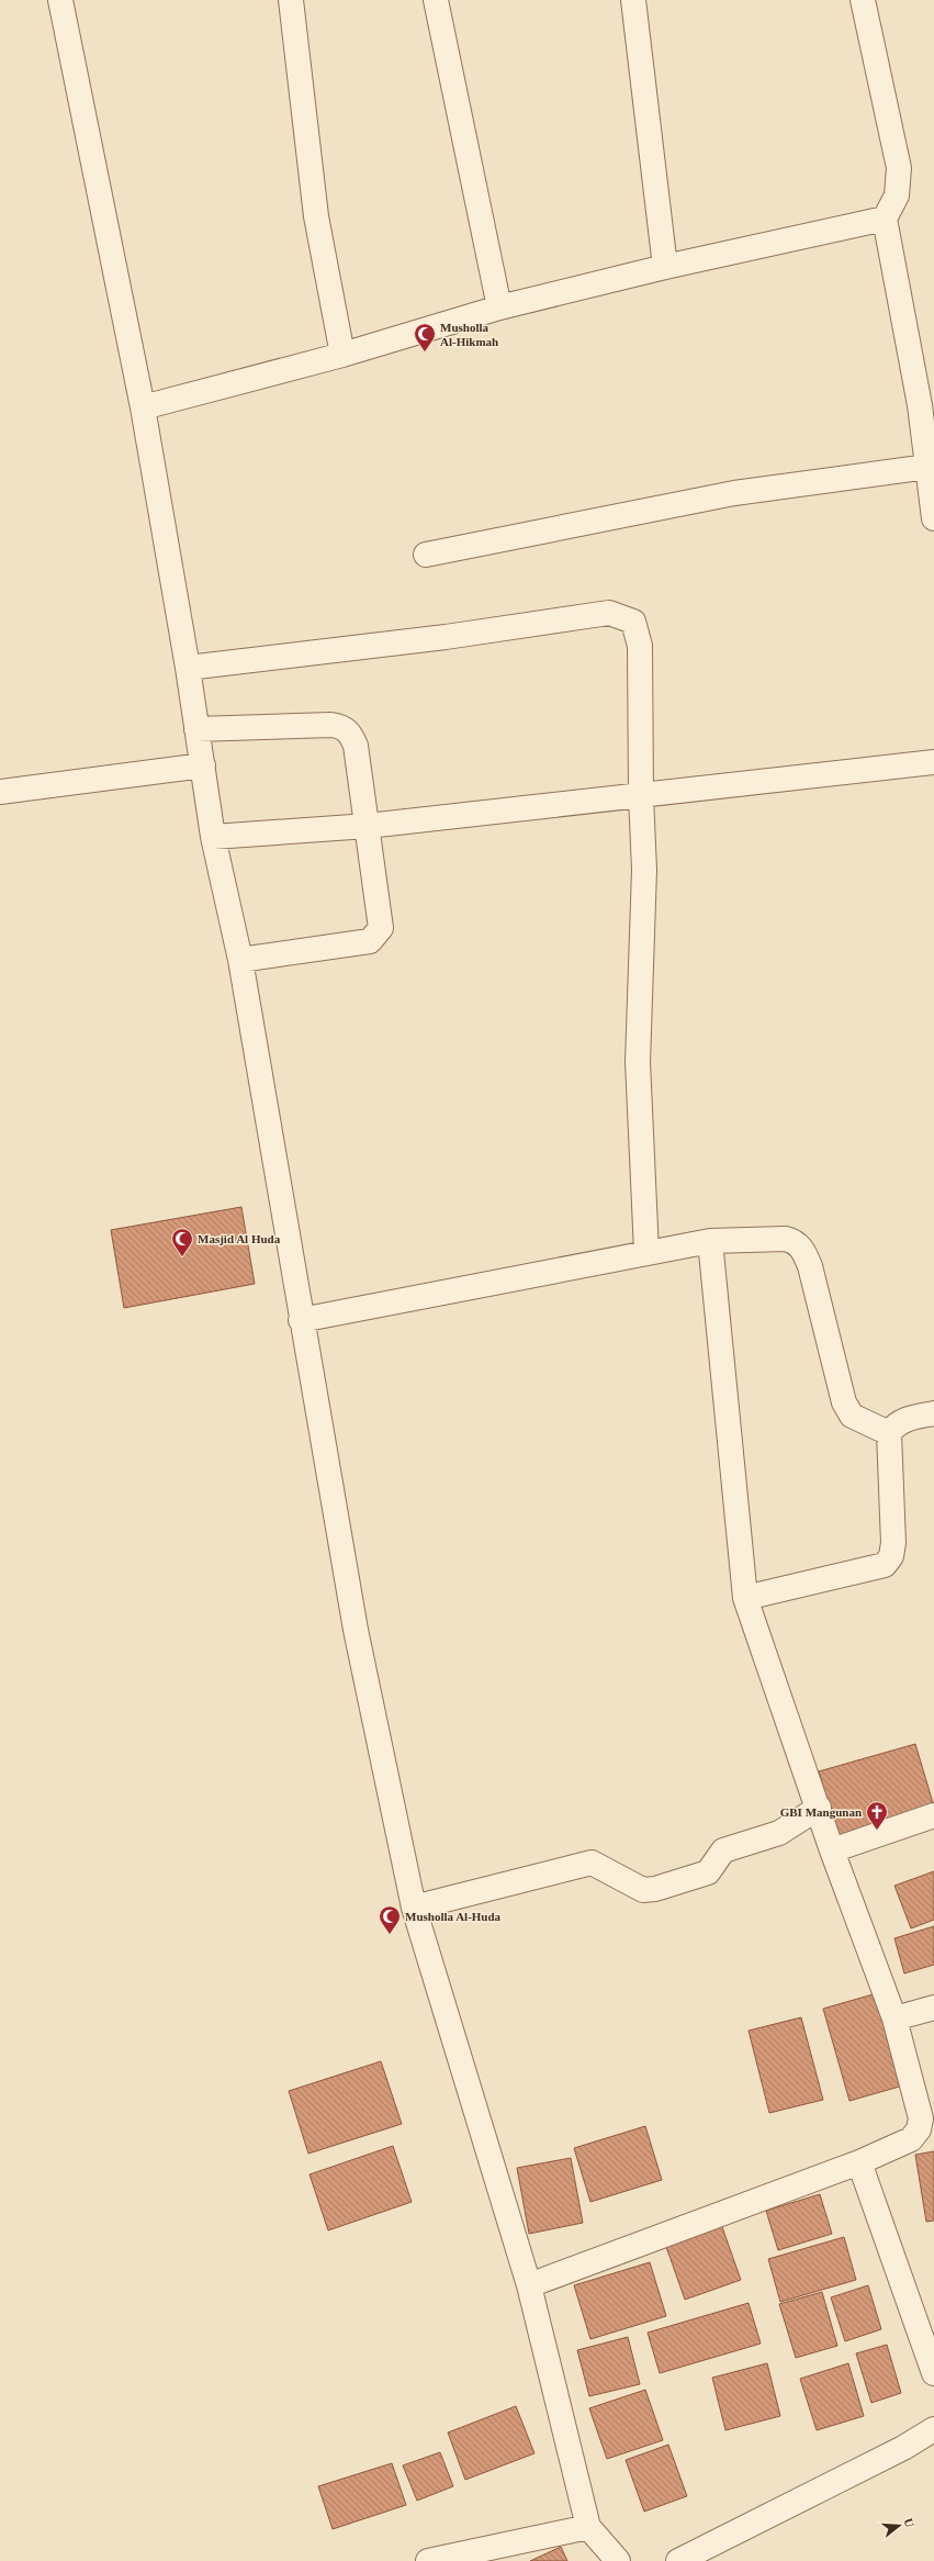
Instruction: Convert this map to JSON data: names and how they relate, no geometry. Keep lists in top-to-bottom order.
{
  "places": {
    "mosque": ["Musholla Al-Hikmah", "Masjid Al Huda", "Musholla Al-Huda"],
    "church": ["GBI Mangunan"]
  },
  "north": "right"
}
